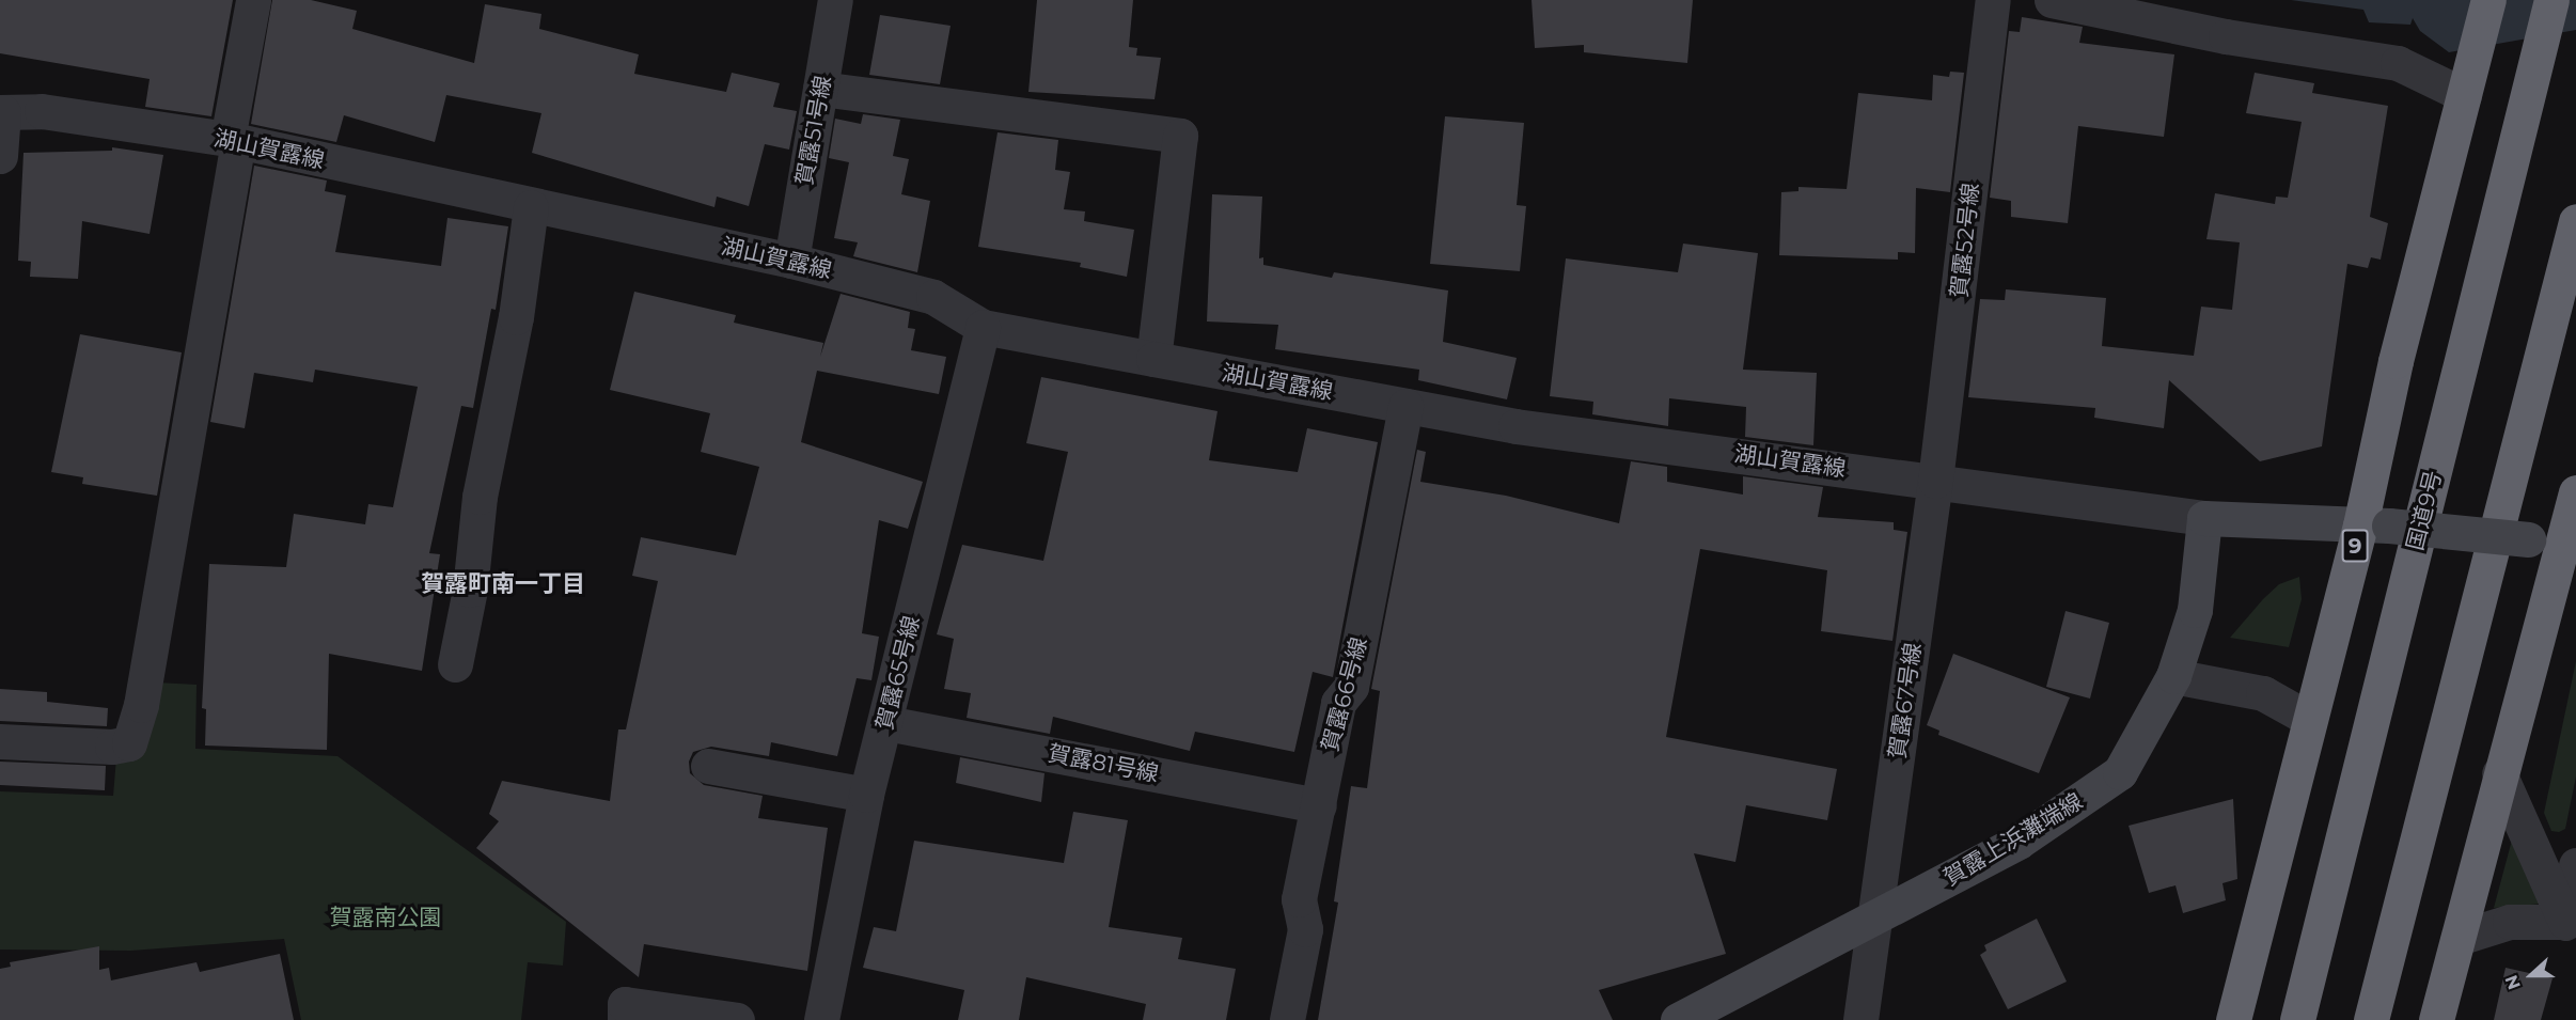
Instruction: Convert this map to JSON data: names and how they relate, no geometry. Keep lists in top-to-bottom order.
{
  "streets": {
    "highway": ["国道9号", "9"],
    "street": [
      "賀露51号線",
      "湖山賀露線",
      "賀露52号線",
      "賀露65号線",
      "賀露66号線",
      "賀露67号線",
      "賀露81号線",
      "賀露上浜灘端線"
    ]
  },
  "crossings": [
    ["賀露51号線", "湖山賀露線"],
    ["湖山賀露線", "賀露52号線"],
    ["湖山賀露線", "9"],
    ["湖山賀露線", "賀露65号線"],
    ["湖山賀露線", "賀露66号線"],
    ["湖山賀露線", "賀露67号線"],
    ["湖山賀露線", "賀露上浜灘端線"],
    ["賀露52号線", "賀露67号線"],
    ["賀露65号線", "賀露81号線"],
    ["賀露66号線", "賀露81号線"],
    ["賀露67号線", "賀露上浜灘端線"]
  ],
  "districts": ["賀露町南一丁目"],
  "parks": ["賀露南公園"],
  "north": "left"
}
